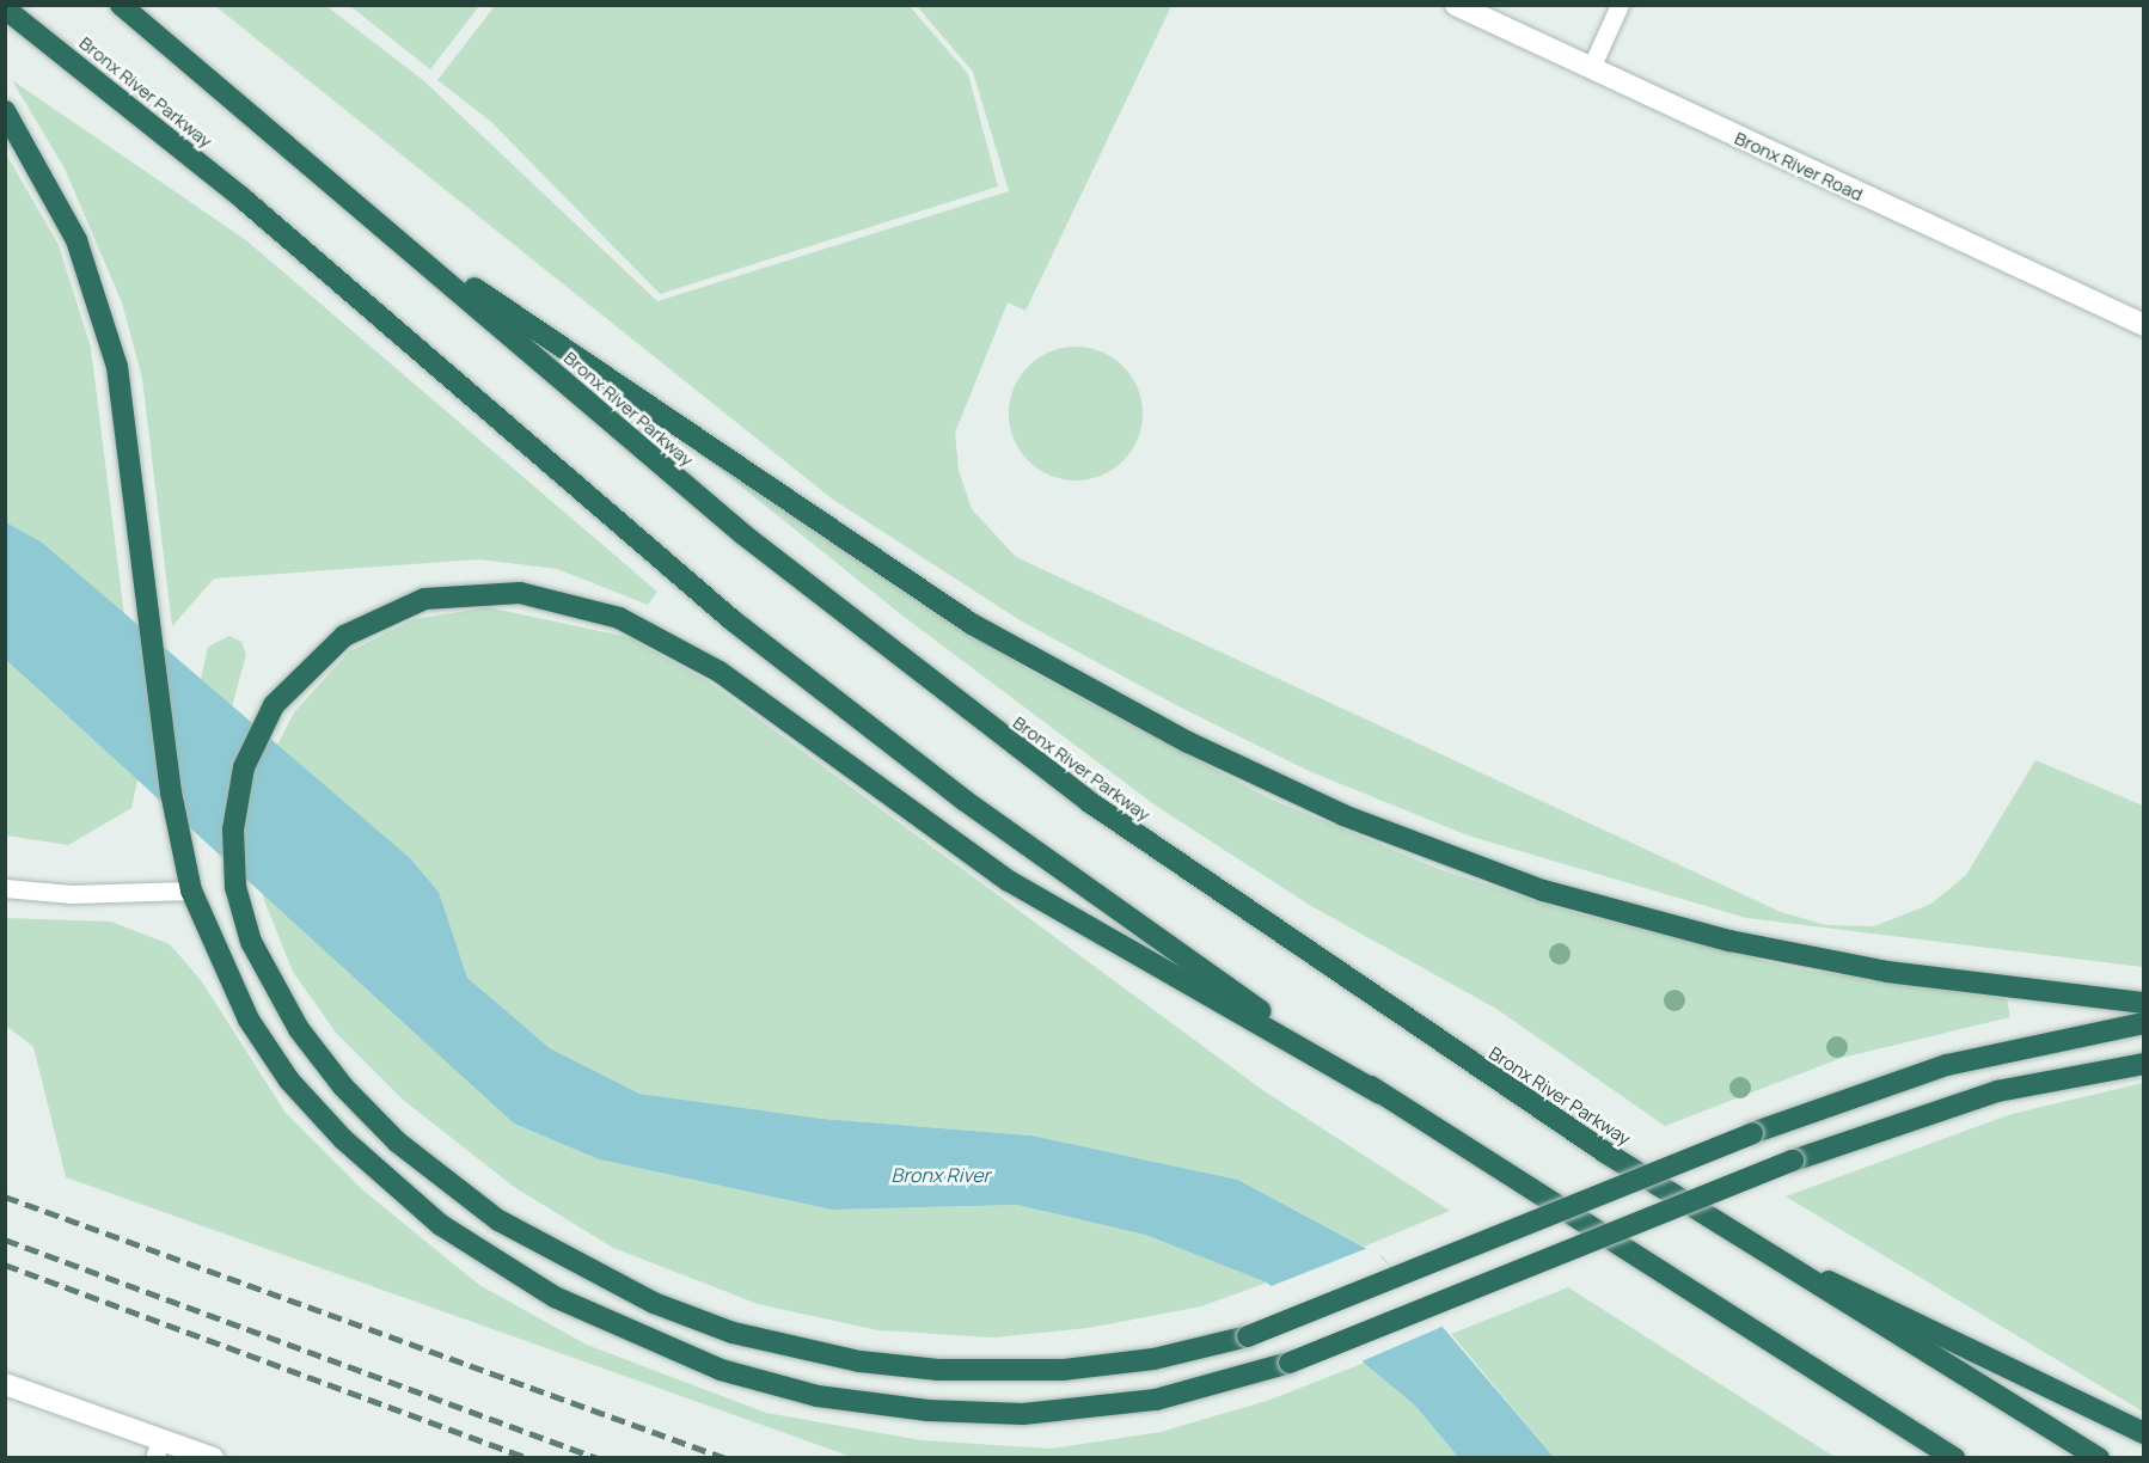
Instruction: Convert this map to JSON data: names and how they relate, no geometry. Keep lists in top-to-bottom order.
{
  "streets": {
    "highway": ["Bronx River Parkway"],
    "street": ["Bronx River Road"]
  },
  "water": ["Bronx River"]
}
